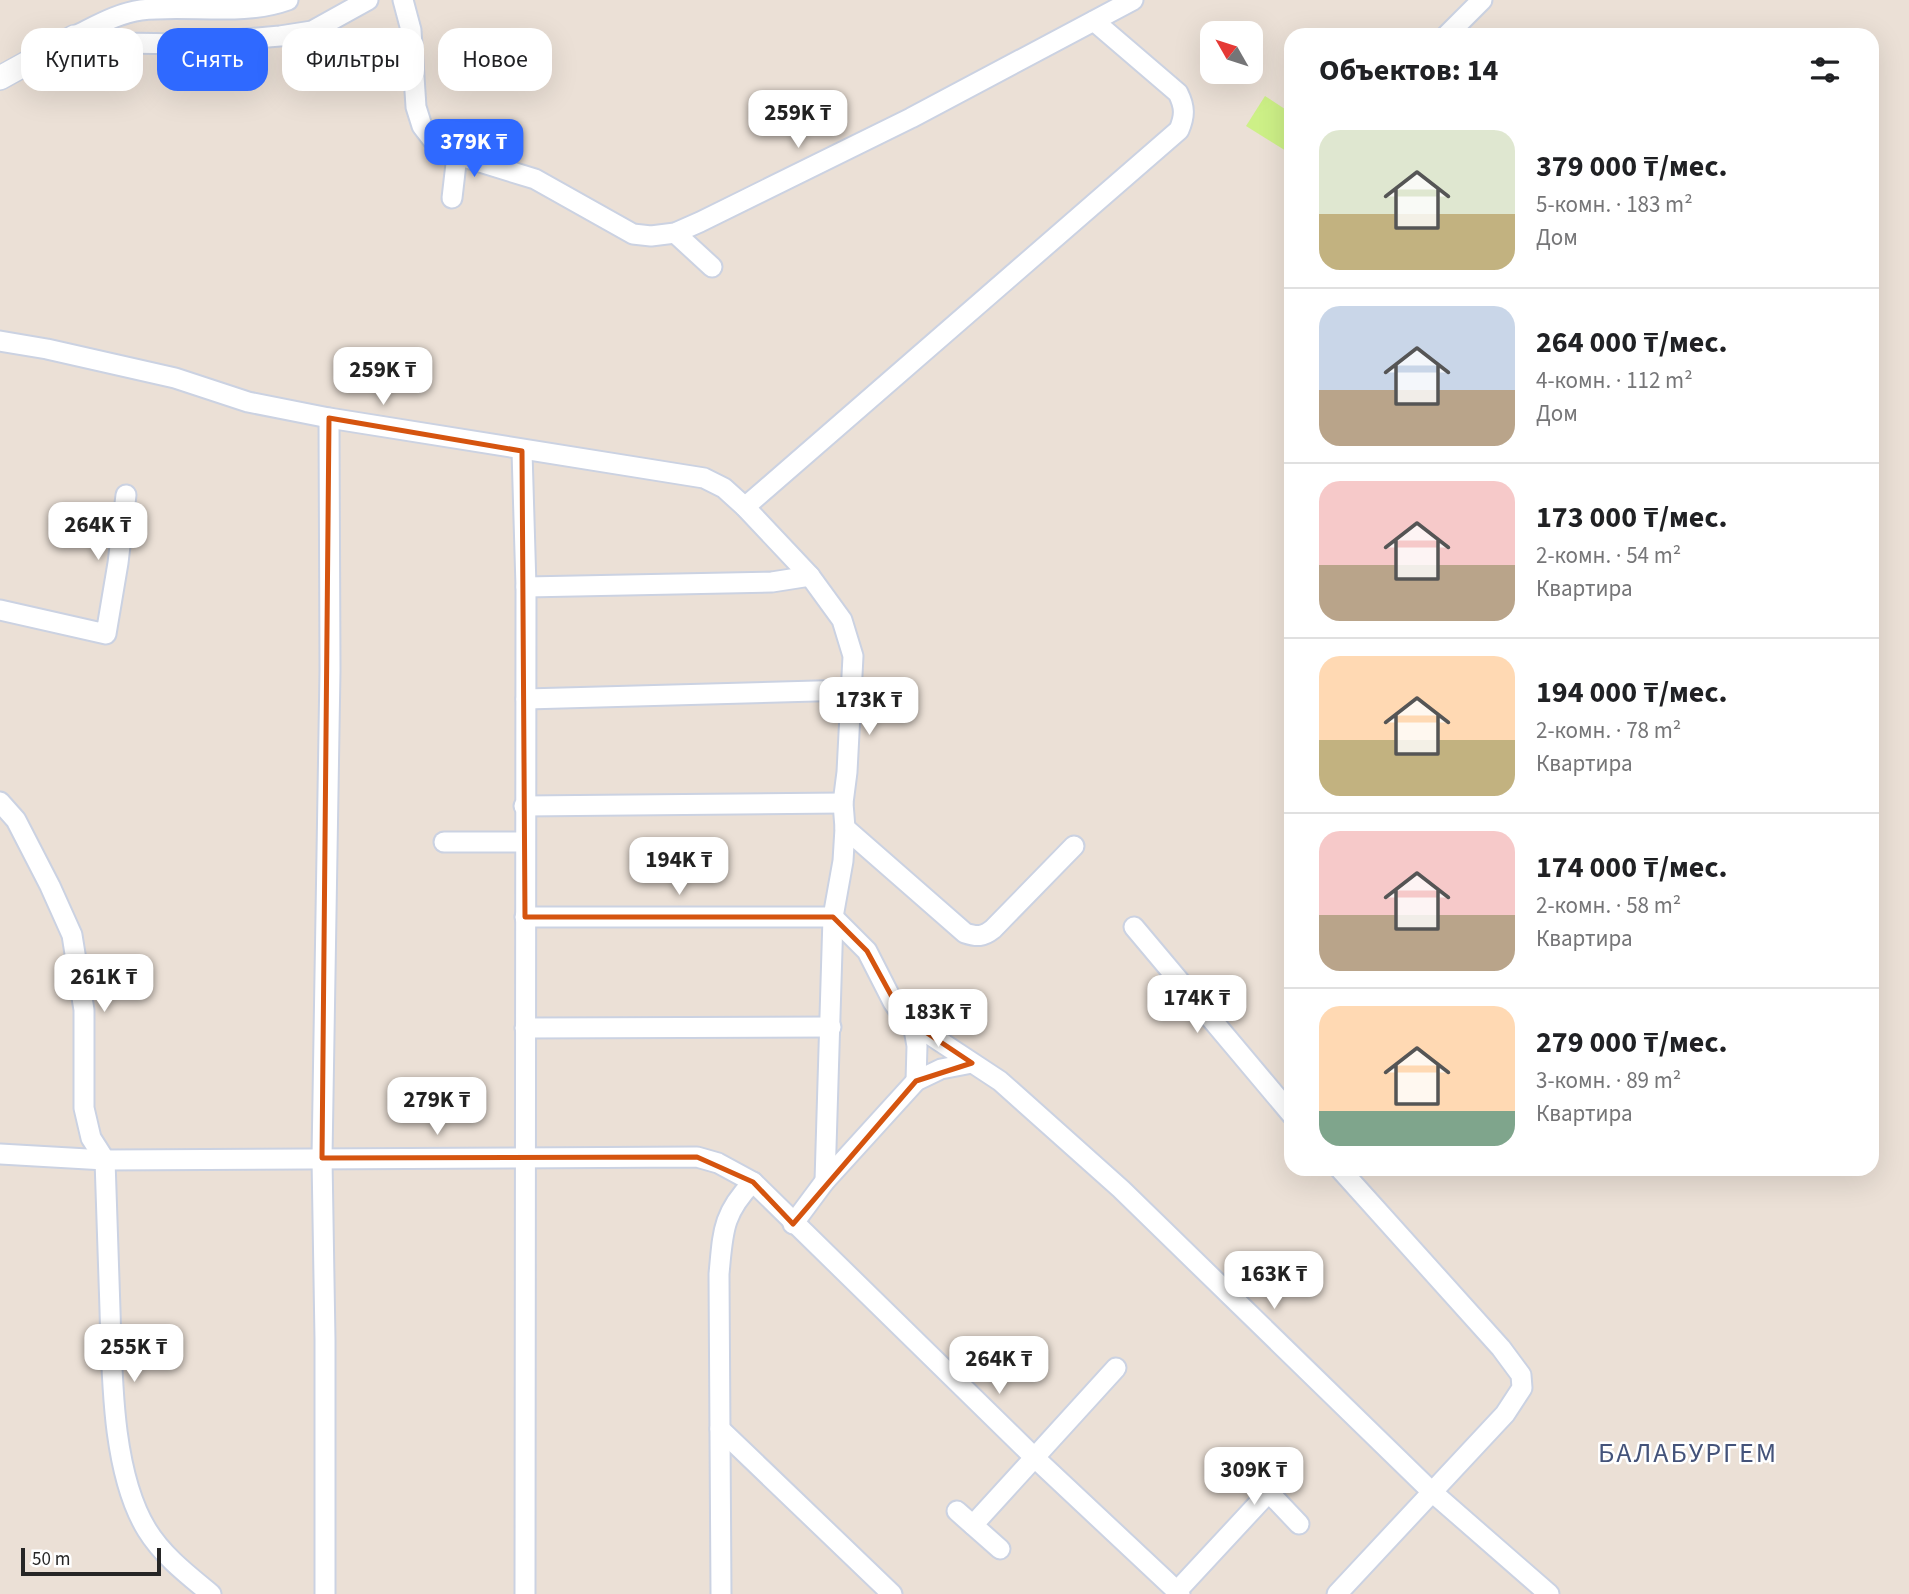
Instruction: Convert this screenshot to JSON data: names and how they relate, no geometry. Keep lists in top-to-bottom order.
{
  "districts": ["БАЛАБУРГЕМ"],
  "scale_bar": "50 m",
  "north": "top left",
  "page": {
    "chip": [
      "Купить",
      "Снять",
      "Фильтры",
      "Новое"
    ],
    "heading": "Объектов: 14",
    "price": [
      "259K ₸",
      "379K ₸",
      "259K ₸",
      "264K ₸",
      "173K ₸",
      "194K ₸",
      "261K ₸",
      "174K ₸",
      "183K ₸",
      "279K ₸",
      "163K ₸",
      "255K ₸",
      "264K ₸",
      "309K ₸"
    ],
    "list": [
      {
        "name": "379 000 ₸/мес.",
        "note": "5-комн. · 183 m² · Дом"
      },
      {
        "name": "264 000 ₸/мес.",
        "note": "4-комн. · 112 m² · Дом"
      },
      {
        "name": "173 000 ₸/мес.",
        "note": "2-комн. · 54 m² · Квартира"
      },
      {
        "name": "194 000 ₸/мес.",
        "note": "2-комн. · 78 m² · Квартира"
      },
      {
        "name": "174 000 ₸/мес.",
        "note": "2-комн. · 58 m² · Квартира"
      },
      {
        "name": "279 000 ₸/мес.",
        "note": "3-комн. · 89 m² · Квартира"
      }
    ],
    "scale": "50 m"
  }
}
